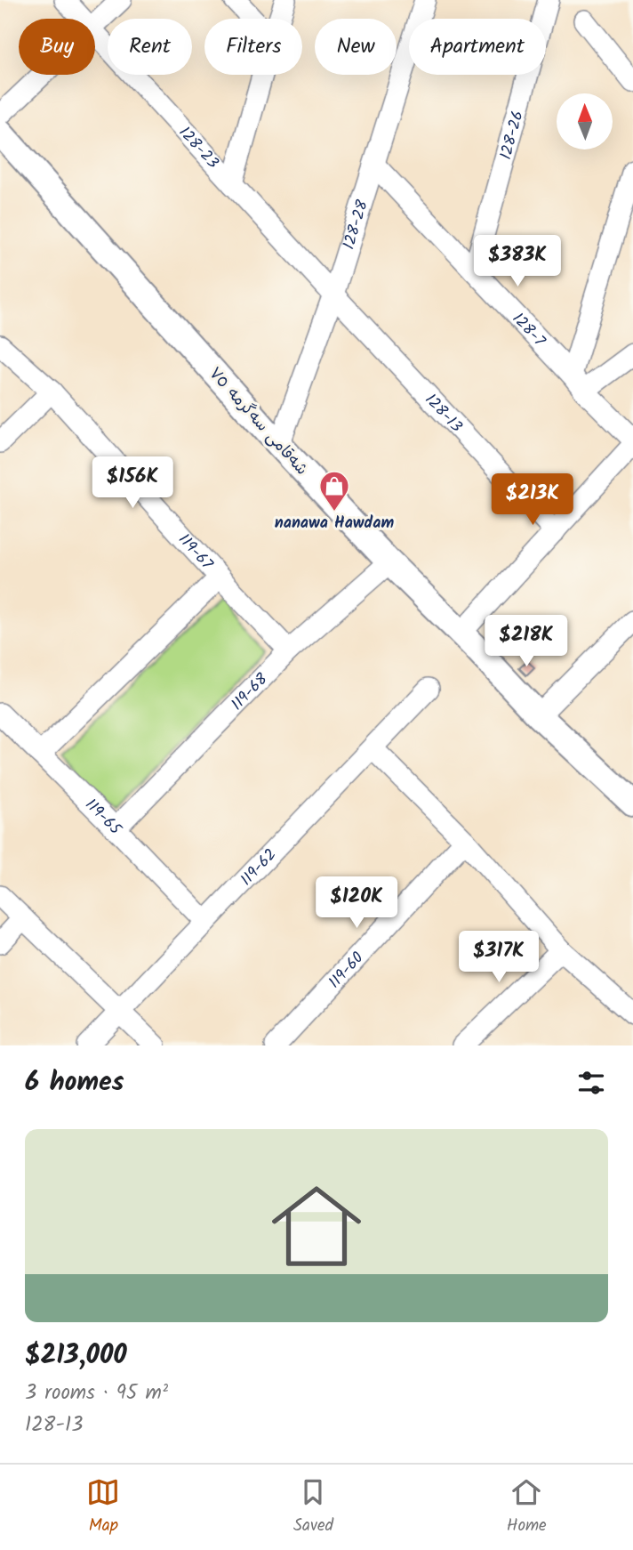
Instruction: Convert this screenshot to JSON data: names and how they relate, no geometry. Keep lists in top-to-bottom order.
{
  "streets": {
    "street": [
      "128-26",
      "128-23",
      "128-28",
      "128-7",
      "128-13",
      "شەقامی سەگرمە ٧٥",
      "119-67",
      "119-68",
      "119-65",
      "119-62",
      "119-60"
    ]
  },
  "crossings": [
    ["128-26", "128-7"],
    ["128-23", "128-28"],
    ["128-23", "128-13"],
    ["128-28", "128-7"],
    ["128-28", "128-13"],
    ["128-28", "شەقامی سەگرمە ٧٥"],
    ["شەقامی سەگرمە ٧٥", "119-68"],
    ["119-67", "119-68"],
    ["119-68", "119-65"],
    ["119-65", "119-62"]
  ],
  "places": {
    "shop": ["nanawa Hawdam"]
  },
  "north": "top",
  "page": {
    "chip": [
      "Buy",
      "Rent",
      "Filters",
      "New",
      "Apartment"
    ],
    "price": [
      "$383K",
      "$156K",
      "$213K",
      "$218K",
      "$120K",
      "$317K"
    ],
    "heading": "6 homes",
    "list": [
      {
        "name": "$213,000",
        "note": "3 rooms · 95 m² · 128-13"
      }
    ],
    "tabs": ["Map", "Saved", "Home"]
  }
}
